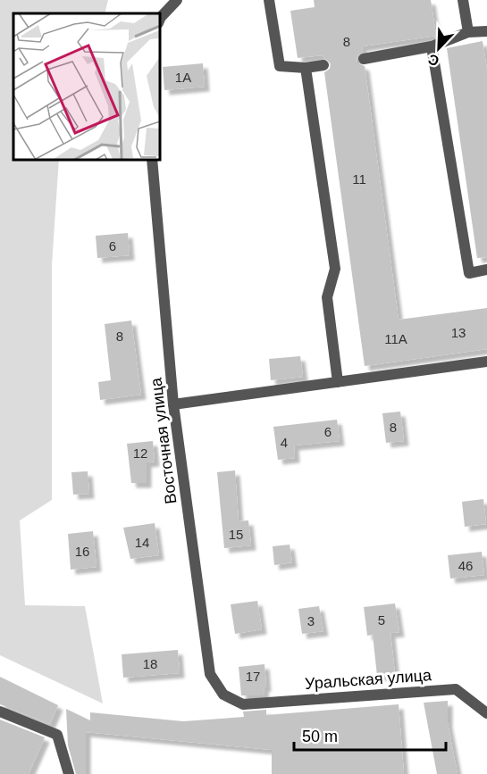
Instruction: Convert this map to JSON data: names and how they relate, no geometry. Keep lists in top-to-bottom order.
{
  "streets": {
    "street": ["Восточная улица", "Уральская улица"]
  },
  "crossings": [
    ["Восточная улица", "Уральская улица"]
  ],
  "house_numbers": [
    "8",
    "1А",
    "11",
    "6",
    "13",
    "8",
    "11А",
    "8",
    "6",
    "4",
    "12",
    "15",
    "14",
    "16",
    "46",
    "5",
    "3",
    "18",
    "17"
  ],
  "scale_bar": "50 m",
  "north": "bottom left"
}
